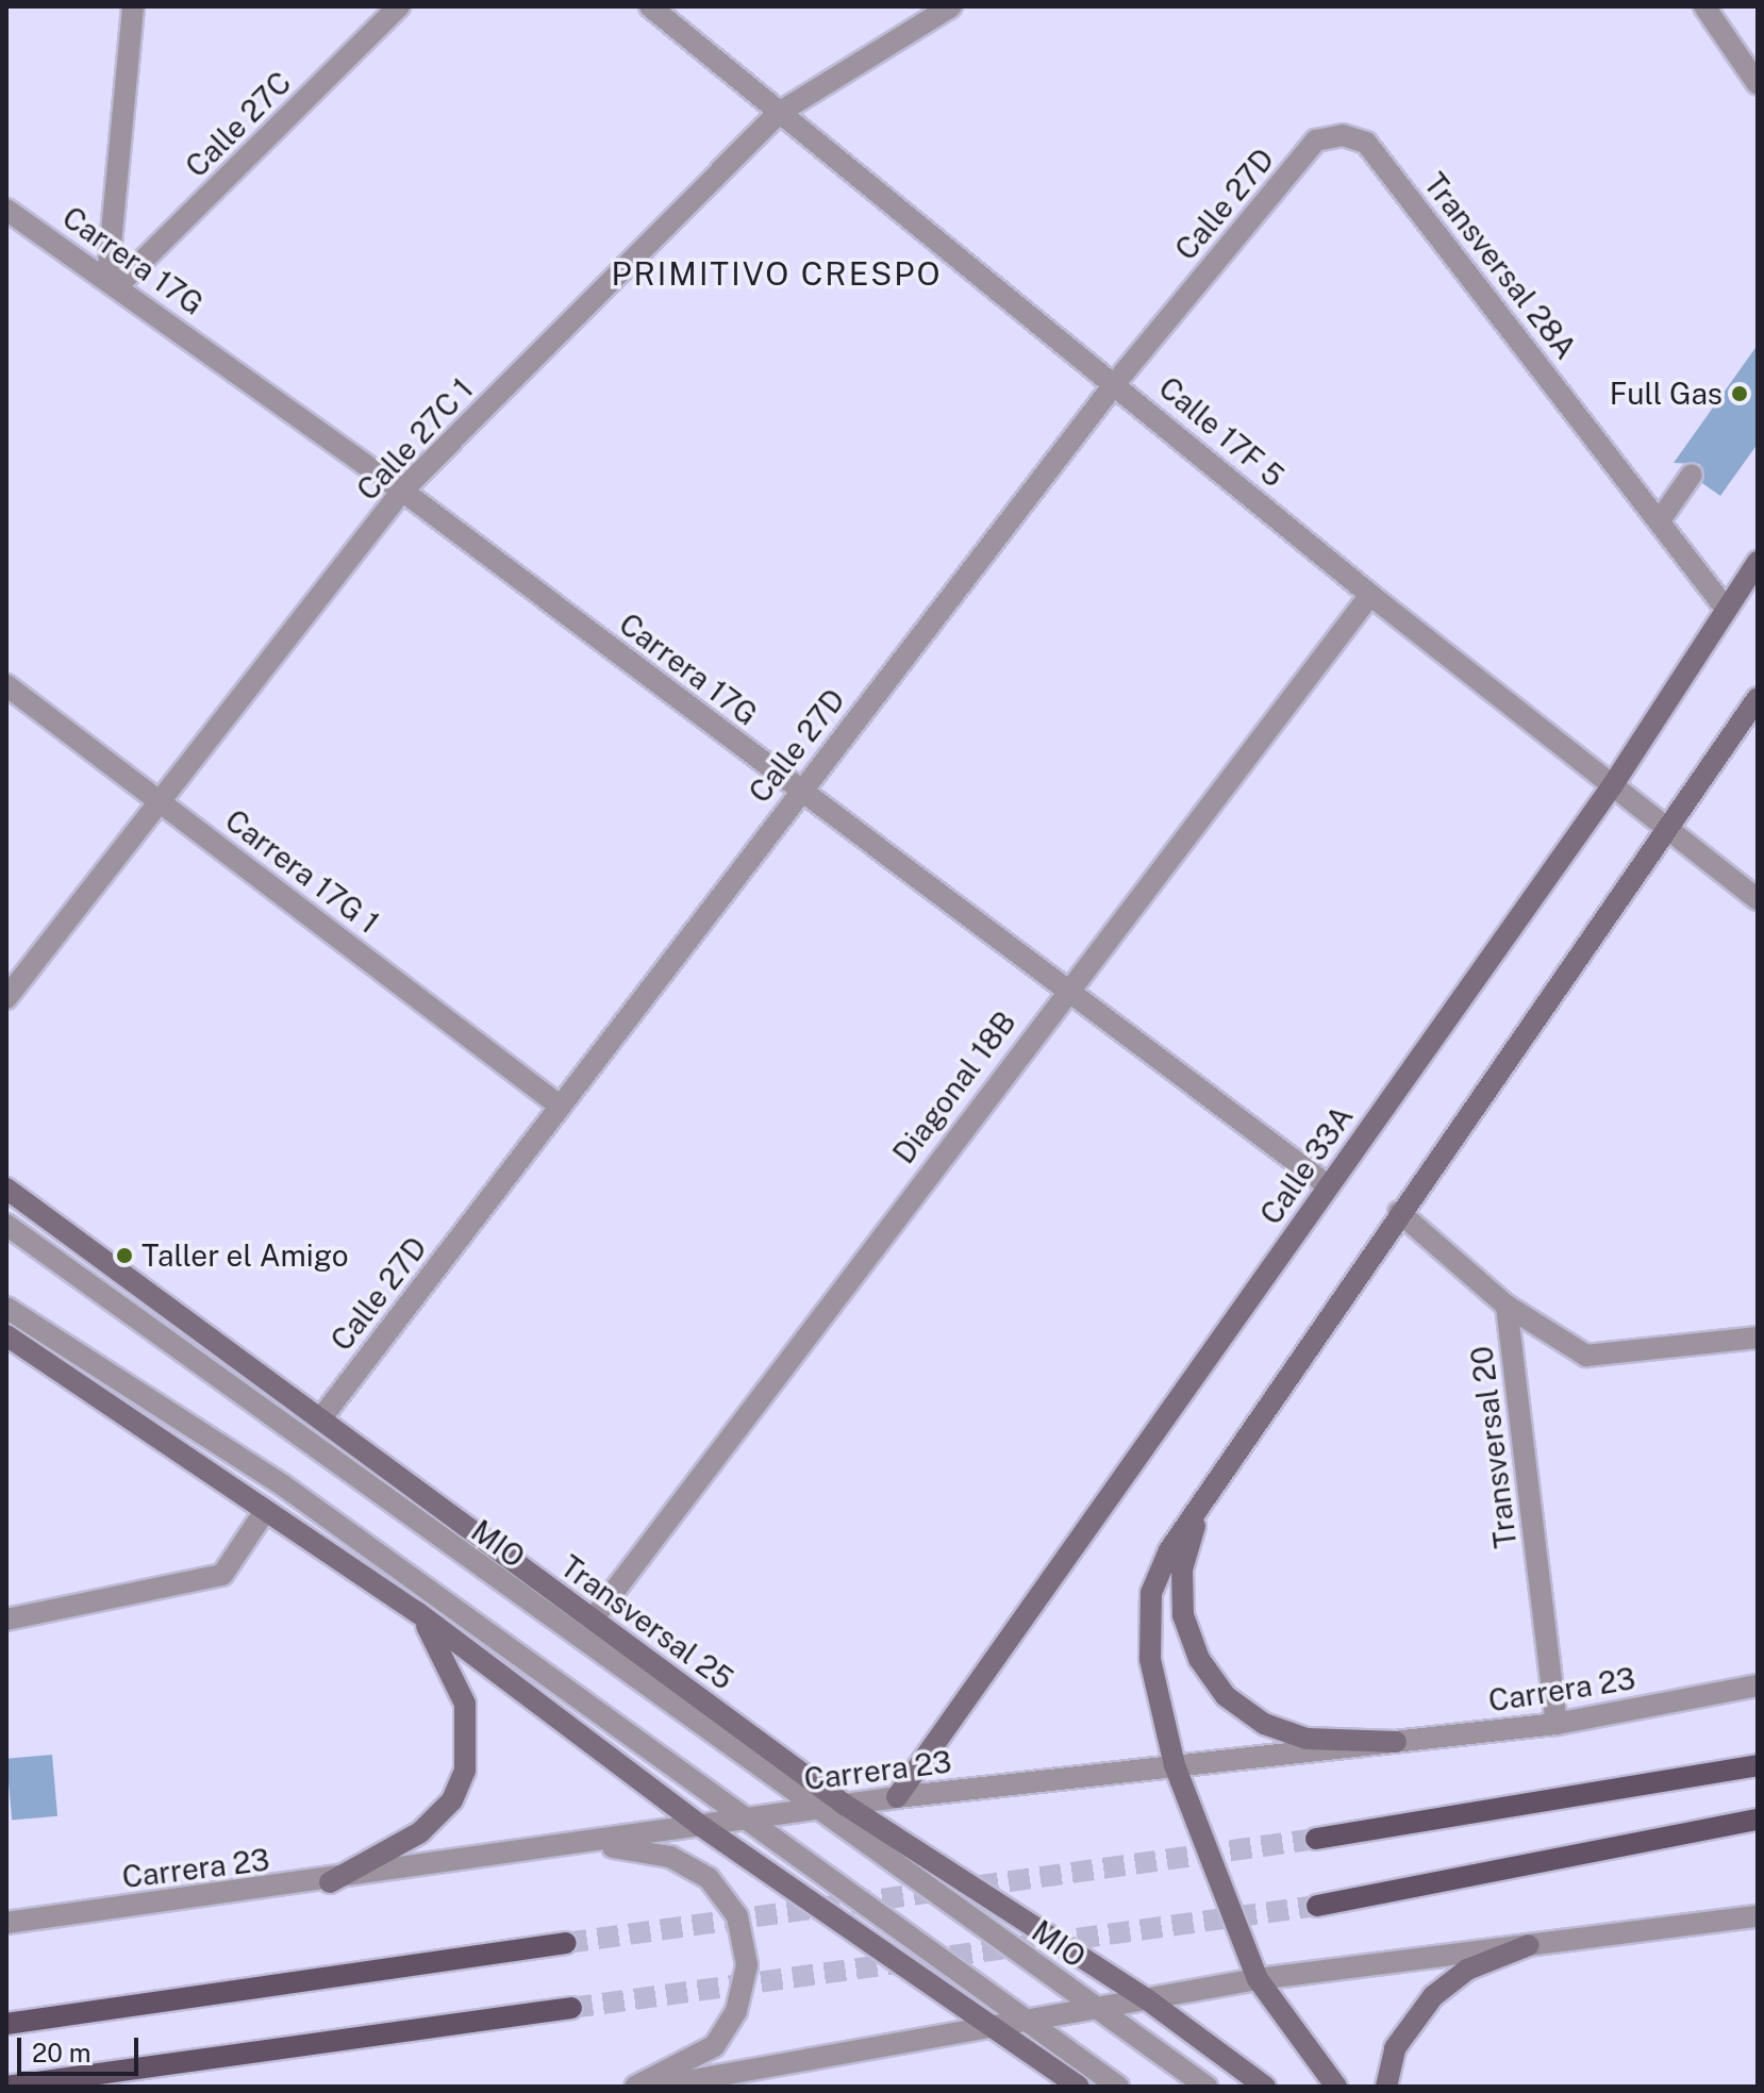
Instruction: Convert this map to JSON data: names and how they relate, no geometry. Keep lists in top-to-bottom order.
{
  "streets": {
    "main road": ["Calle 33A", "Transversal 25"],
    "street": [
      "Calle 27C",
      "Calle 27D",
      "Carrera 17G",
      "Transversal 28A",
      "Calle 17F 5",
      "Calle 27C 1",
      "Carrera 17G 1",
      "Diagonal 18B",
      "Transversal 20",
      "MIO",
      "Carrera 23"
    ]
  },
  "crossings": [
    ["Calle 27C", "Carrera 17G"],
    ["Calle 27D", "Carrera 17G"],
    ["Calle 27D", "Transversal 28A"],
    ["Calle 27D", "Calle 17F 5"],
    ["Calle 27D", "Carrera 17G 1"],
    ["Calle 27D", "Transversal 25"],
    ["Carrera 17G", "Calle 27C 1"],
    ["Carrera 17G", "Diagonal 18B"],
    ["Carrera 17G", "Calle 33A"],
    ["Transversal 28A", "Calle 33A"],
    ["Calle 17F 5", "Calle 27C 1"],
    ["Calle 17F 5", "Diagonal 18B"],
    ["Calle 17F 5", "Calle 33A"],
    ["Calle 27C 1", "Carrera 17G 1"],
    ["Diagonal 18B", "Transversal 25"],
    ["Calle 33A", "Carrera 23"],
    ["Transversal 20", "Carrera 23"],
    ["MIO", "Carrera 23"],
    ["Transversal 25", "Carrera 23"]
  ],
  "districts": ["PRIMITIVO CRESPO"],
  "places": ["Full Gas", "Taller el Amigo"],
  "scale_bar": "20 m"
}
